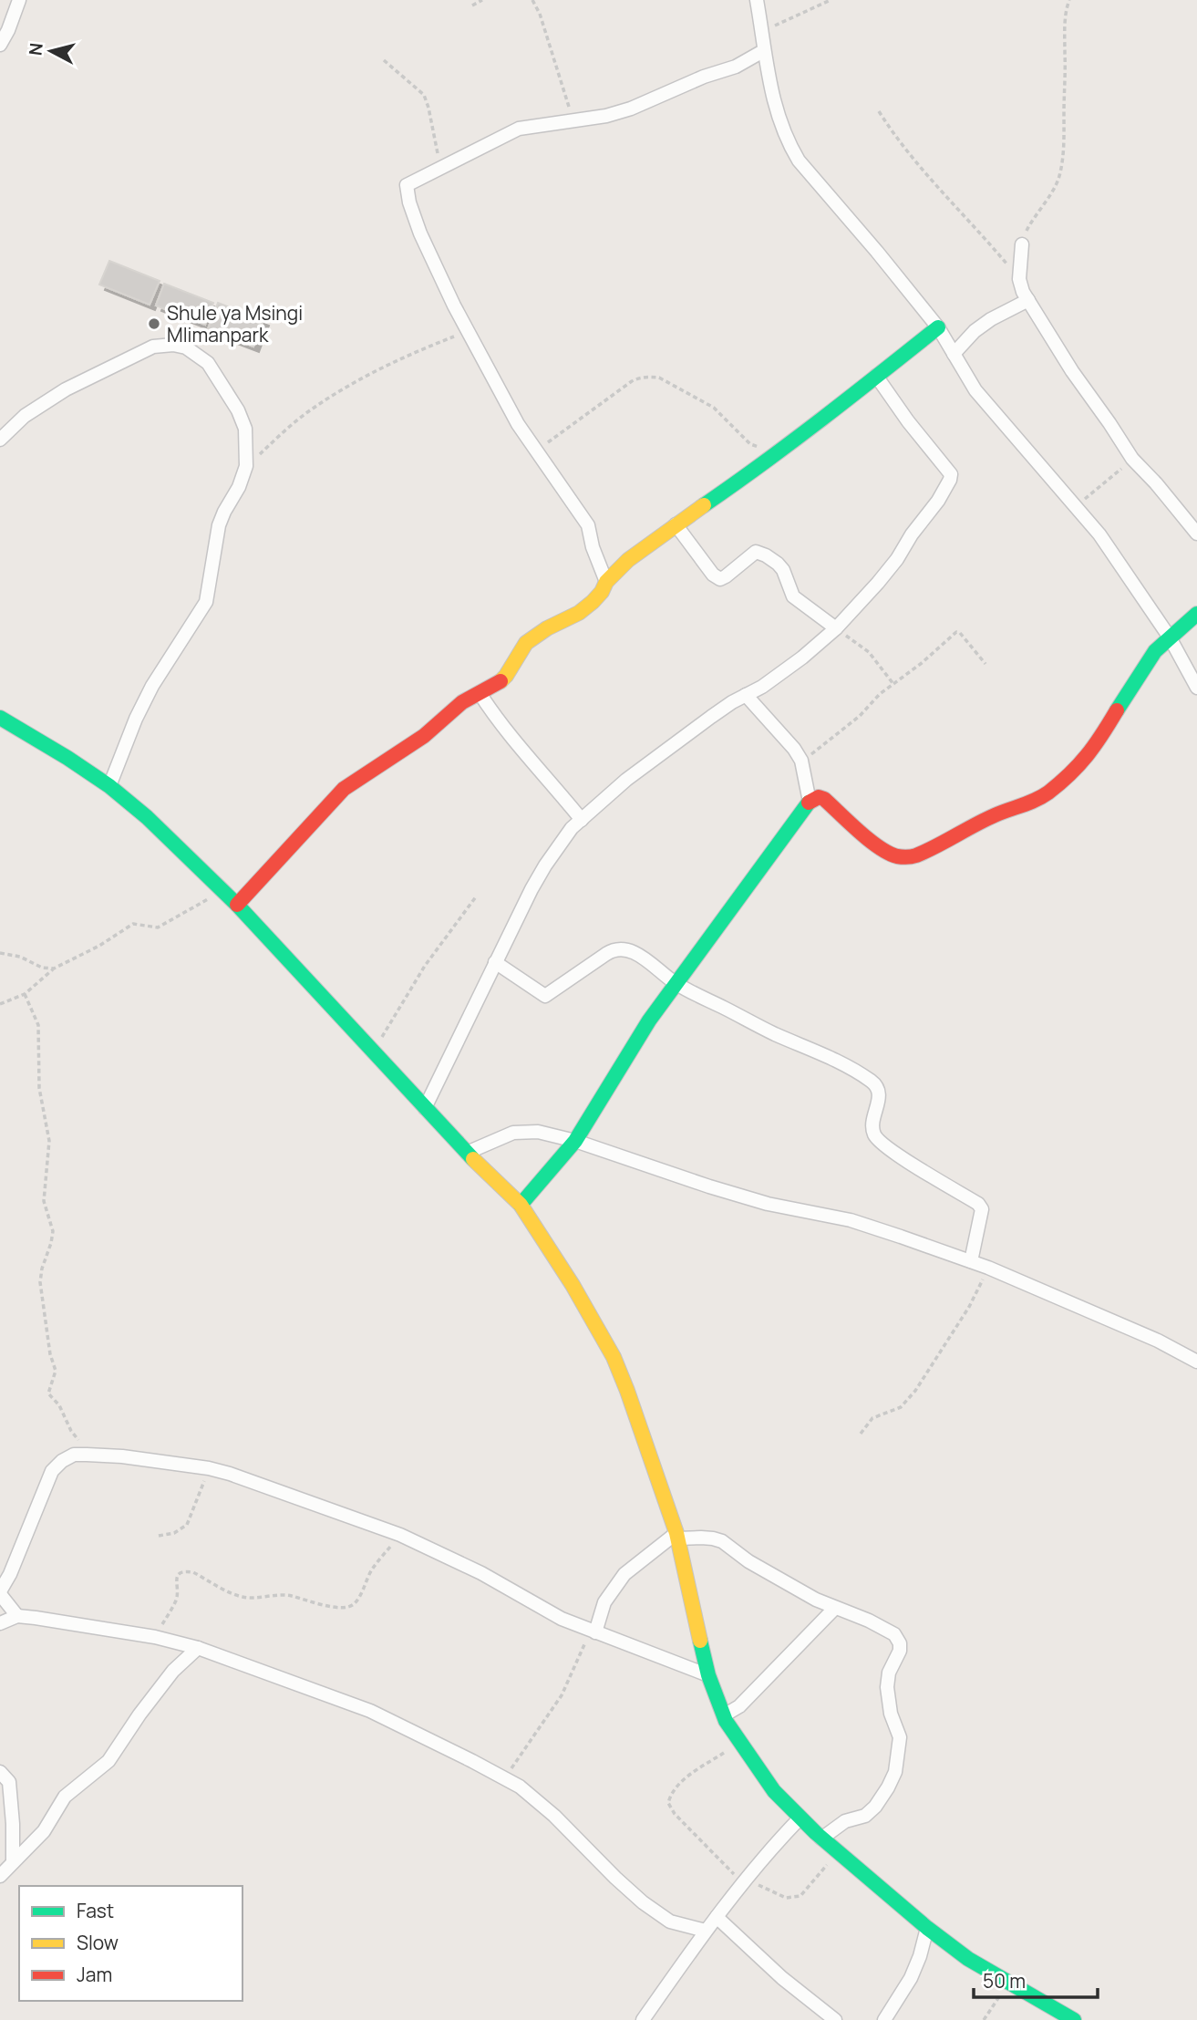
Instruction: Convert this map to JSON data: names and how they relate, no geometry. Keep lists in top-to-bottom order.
{
  "places": ["Shule ya Msingi Mlimanpark"],
  "legend": ["Fast", "Slow", "Jam"],
  "scale_bar": "50 m",
  "north": "left"
}
